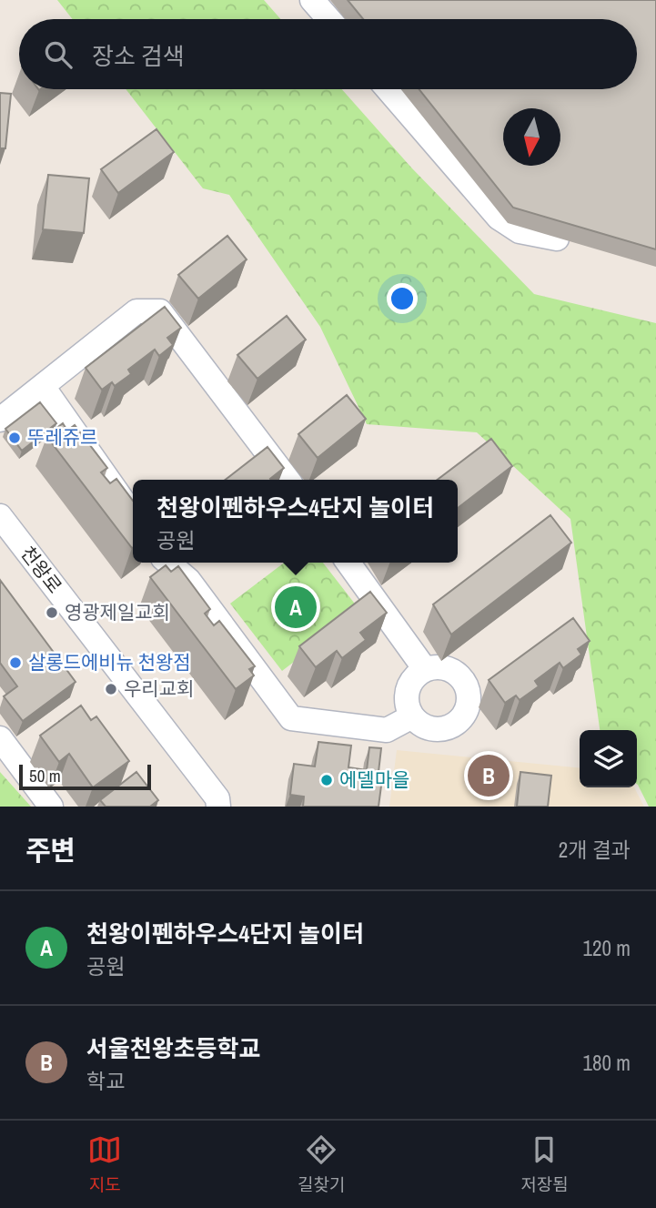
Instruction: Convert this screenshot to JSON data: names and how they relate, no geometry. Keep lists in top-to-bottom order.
{
  "streets": {
    "street": ["천왕로"]
  },
  "places": [
    "뚜레쥬르",
    "영광제일교회",
    "살롱드에비뉴 천왕점",
    "우리교회",
    "에델마을"
  ],
  "scale_bar": "50 m",
  "north": "bottom",
  "page": {
    "search": "장소 검색",
    "popup": ["천왕이펜하우스4단지 놀이터", "공원"],
    "pins": ["A", "B"],
    "scale": "50 m",
    "heading": ["주변", "2개 결과"],
    "list": [
      {
        "mark": "A",
        "name": "천왕이펜하우스4단지 놀이터",
        "note": "공원",
        "value": "120 m"
      },
      {
        "mark": "B",
        "name": "서울천왕초등학교",
        "note": "학교",
        "value": "180 m"
      }
    ],
    "nav": ["지도", "길찾기", "저장됨"]
  }
}
